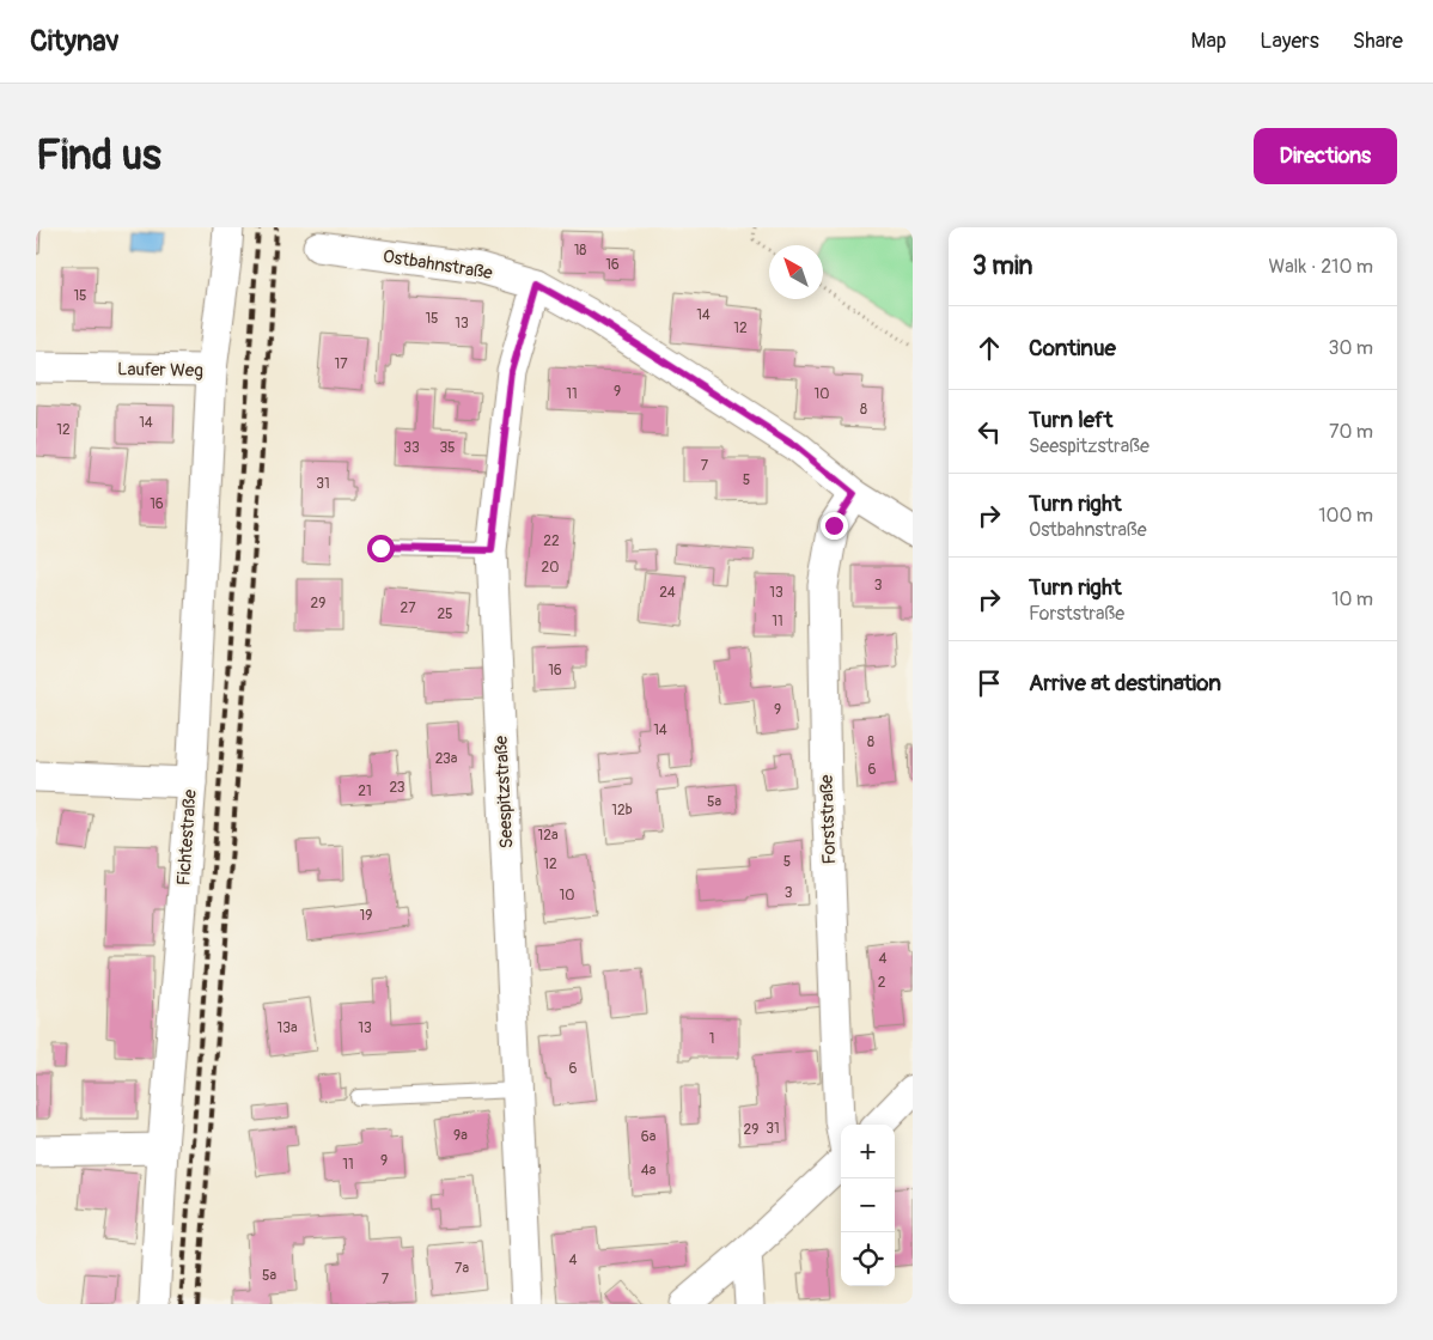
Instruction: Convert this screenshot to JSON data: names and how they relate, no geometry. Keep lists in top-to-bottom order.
{
  "streets": {
    "street": [
      "Ostbahnstraße",
      "Laufer Weg",
      "Seespitzstraße",
      "Forststraße",
      "Fichtestraße"
    ]
  },
  "crossings": [
    ["Ostbahnstraße", "Seespitzstraße"],
    ["Ostbahnstraße", "Forststraße"],
    ["Laufer Weg", "Fichtestraße"]
  ],
  "house_numbers": [
    "18",
    "16",
    "15",
    "14",
    "15",
    "13",
    "12",
    "17",
    "9",
    "11",
    "10",
    "8",
    "14",
    "12",
    "33",
    "35",
    "7",
    "5",
    "31",
    "16",
    "22",
    "20",
    "3",
    "24",
    "13",
    "29",
    "27",
    "25",
    "11",
    "16",
    "9",
    "14",
    "8",
    "23a",
    "6",
    "23",
    "21",
    "5a",
    "12b",
    "12a",
    "5",
    "12",
    "3",
    "10",
    "19",
    "4",
    "2",
    "13a",
    "13",
    "1",
    "6",
    "31",
    "29",
    "9a",
    "6a",
    "9",
    "11",
    "4a",
    "4",
    "7a",
    "5a",
    "7"
  ],
  "north": "top left",
  "page": {
    "header": "Citynav",
    "nav": ["Map", "Layers", "Share"],
    "buttons": "Directions",
    "title": "Find us",
    "heading": ["3 min", "Walk · 210 m"],
    "list": [
      ["Continue", "30 m"],
      ["Turn left", "Seespitzstraße", "70 m"],
      ["Turn right", "Ostbahnstraße", "100 m"],
      ["Turn right", "Forststraße", "10 m"],
      "Arrive at destination"
    ],
    "map_buttons": ["+", "−"]
  }
}
